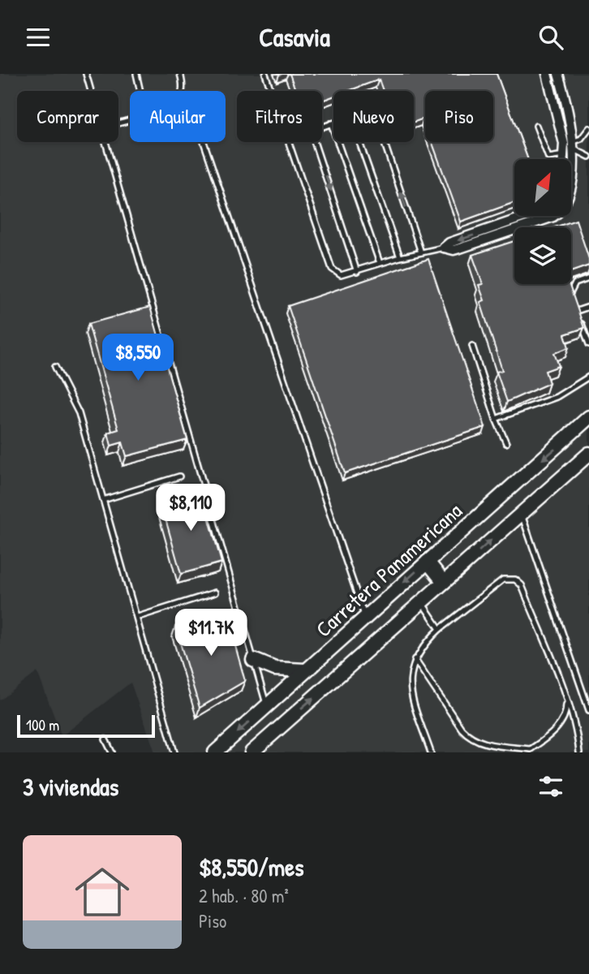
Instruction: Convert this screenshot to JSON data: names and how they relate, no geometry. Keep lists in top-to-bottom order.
{
  "streets": {
    "main road": ["Carretera Panamericana"]
  },
  "scale_bar": "100 m",
  "north": "top right",
  "page": {
    "header": "Casavia",
    "chip": [
      "Comprar",
      "Alquilar",
      "Filtros",
      "Nuevo",
      "Piso"
    ],
    "price": ["$8,550", "$8,110", "$11.7K"],
    "scale": "100 m",
    "heading": "3 viviendas",
    "list": [
      {
        "name": "$8,550/mes",
        "note": "2 hab. · 80 m² · Piso"
      }
    ]
  }
}
